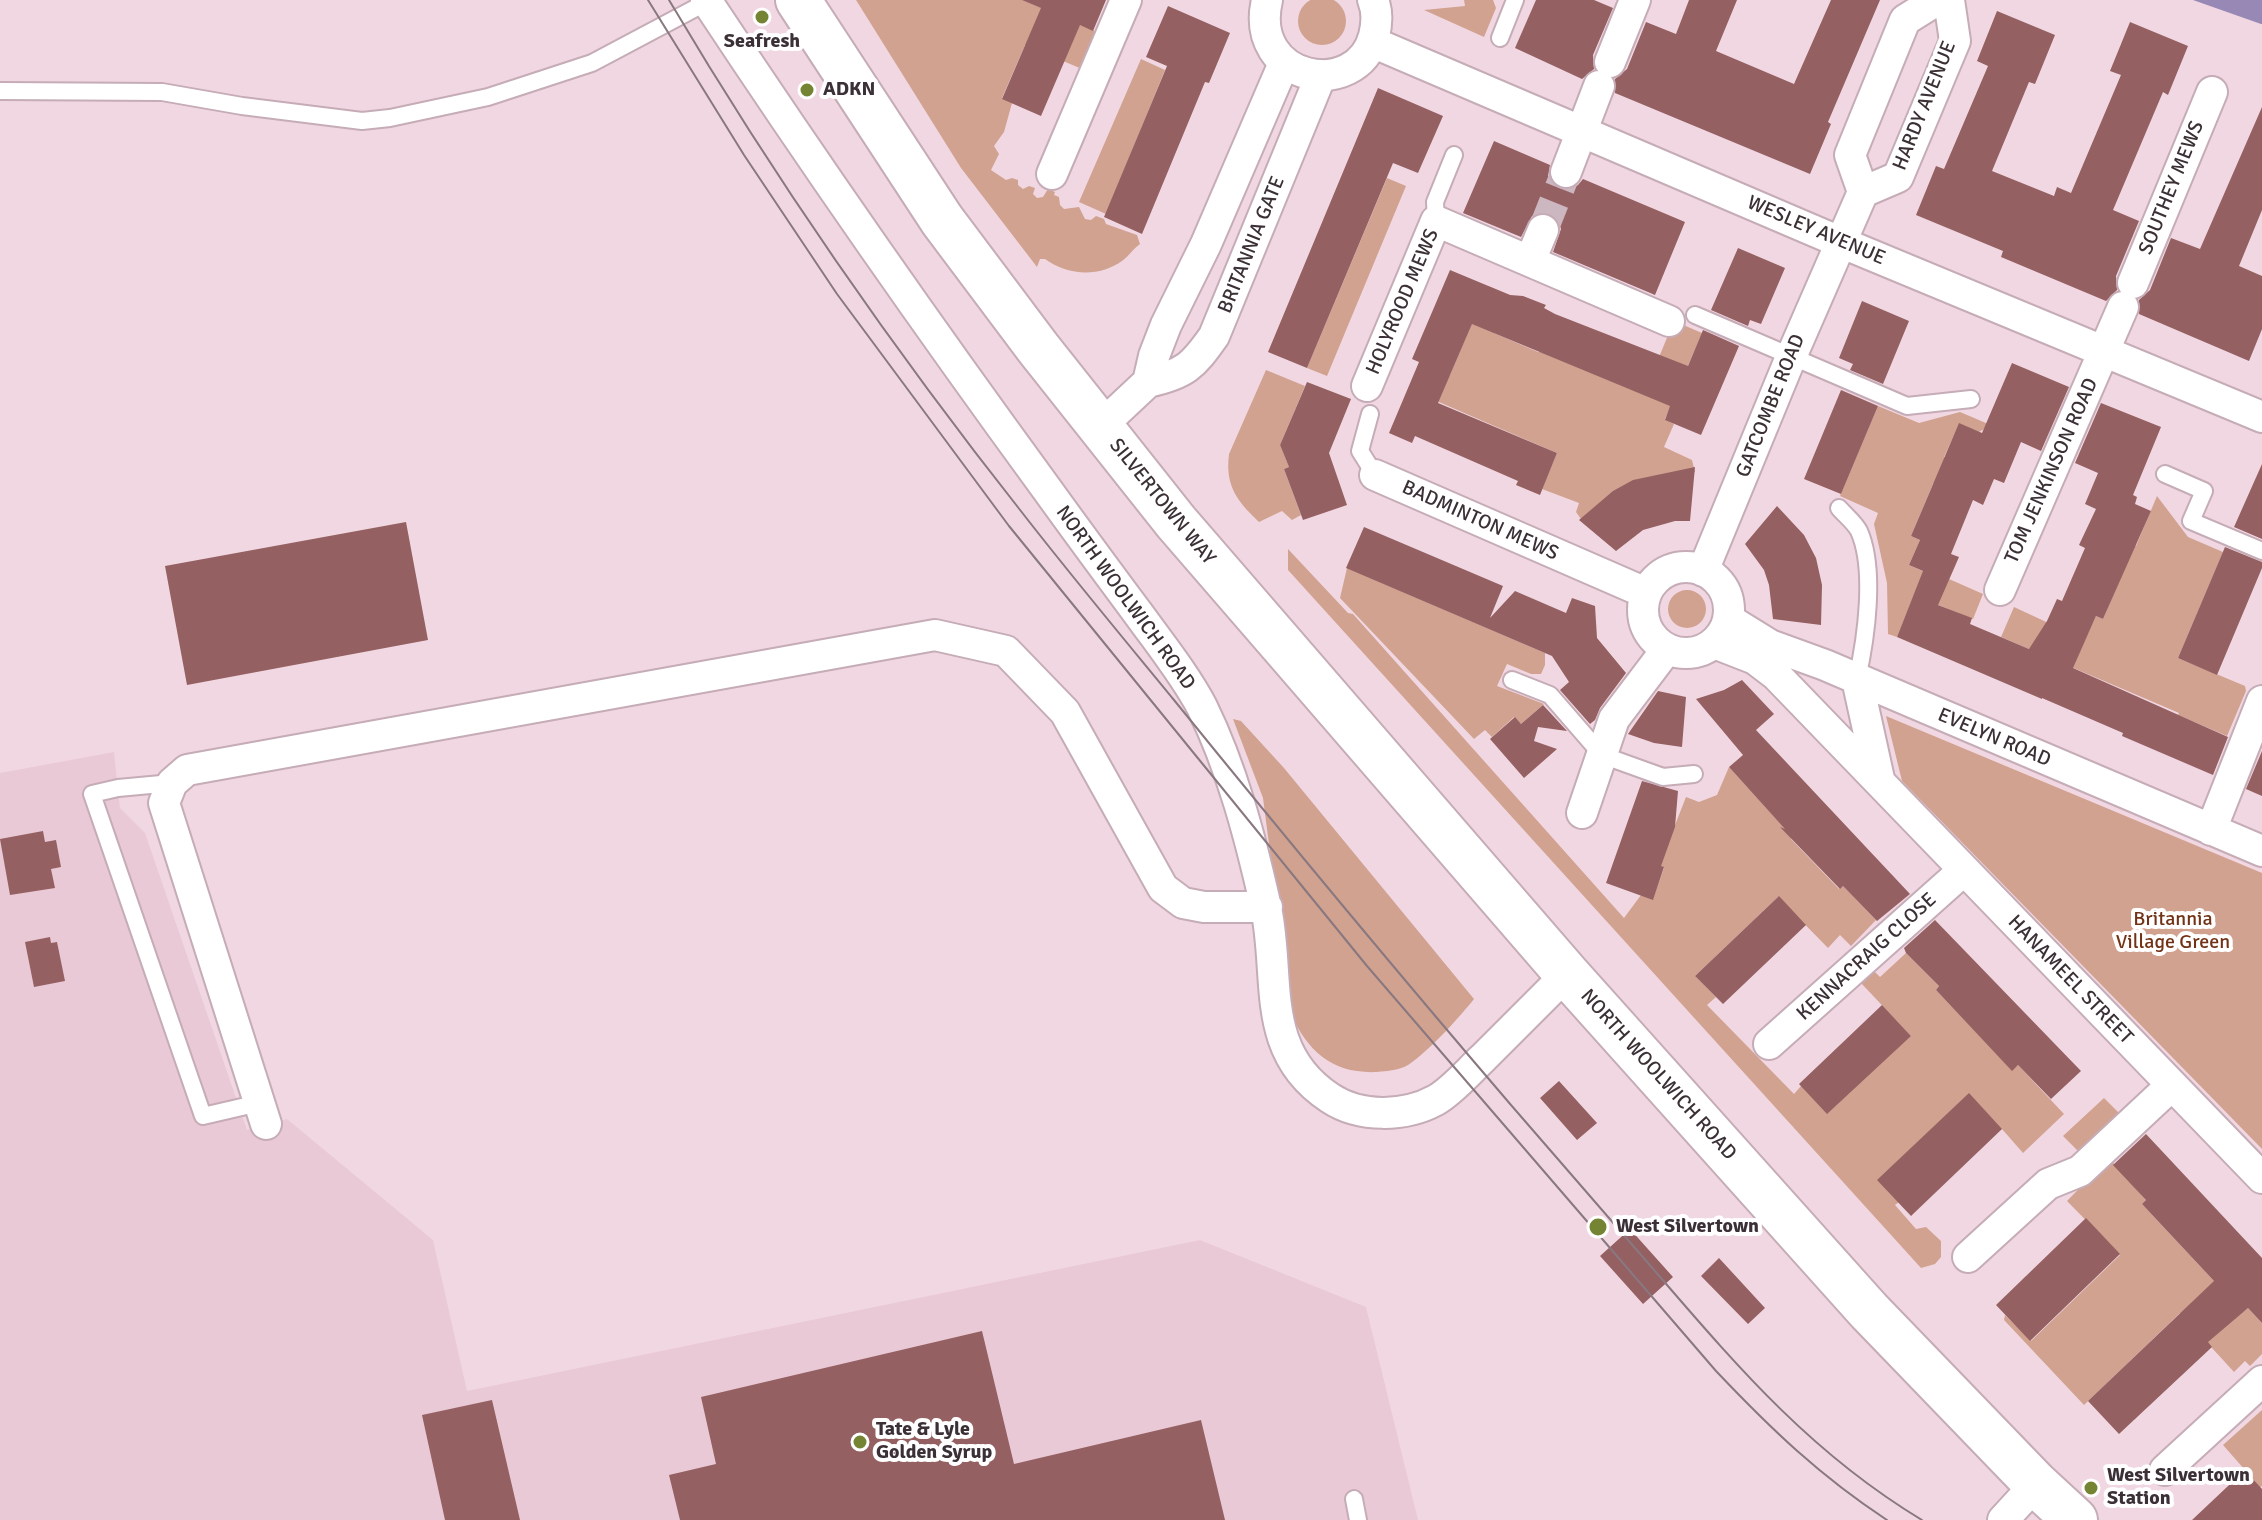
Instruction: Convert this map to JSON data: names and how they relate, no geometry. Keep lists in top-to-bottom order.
{
  "streets": {
    "main road": ["SILVERTOWN WAY", "NORTH WOOLWICH ROAD"],
    "street": [
      "HARDY AVENUE",
      "SOUTHEY MEWS",
      "WESLEY AVENUE",
      "BRITANNIA GATE",
      "HOLYROOD MEWS",
      "GATCOMBE ROAD",
      "TOM JENKINSON ROAD",
      "BADMINTON MEWS",
      "EVELYN ROAD",
      "KENNACRAIG CLOSE",
      "HANAMEEL STREET"
    ]
  },
  "crossings": [
    ["SOUTHEY MEWS", "WESLEY AVENUE"],
    ["SOUTHEY MEWS", "TOM JENKINSON ROAD"],
    ["WESLEY AVENUE", "GATCOMBE ROAD"],
    ["WESLEY AVENUE", "TOM JENKINSON ROAD"],
    ["BRITANNIA GATE", "SILVERTOWN WAY"],
    ["HOLYROOD MEWS", "BADMINTON MEWS"],
    ["GATCOMBE ROAD", "BADMINTON MEWS"],
    ["GATCOMBE ROAD", "EVELYN ROAD"],
    ["GATCOMBE ROAD", "HANAMEEL STREET"],
    ["SILVERTOWN WAY", "NORTH WOOLWICH ROAD"],
    ["BADMINTON MEWS", "EVELYN ROAD"],
    ["BADMINTON MEWS", "HANAMEEL STREET"],
    ["EVELYN ROAD", "HANAMEEL STREET"],
    ["KENNACRAIG CLOSE", "HANAMEEL STREET"]
  ],
  "parks": ["Britannia Village Green"],
  "places": [
    "Seafresh",
    "ADKN",
    "West Silvertown",
    "Tate & Lyle Golden Syrup",
    "West Silvertown Station"
  ]
}
